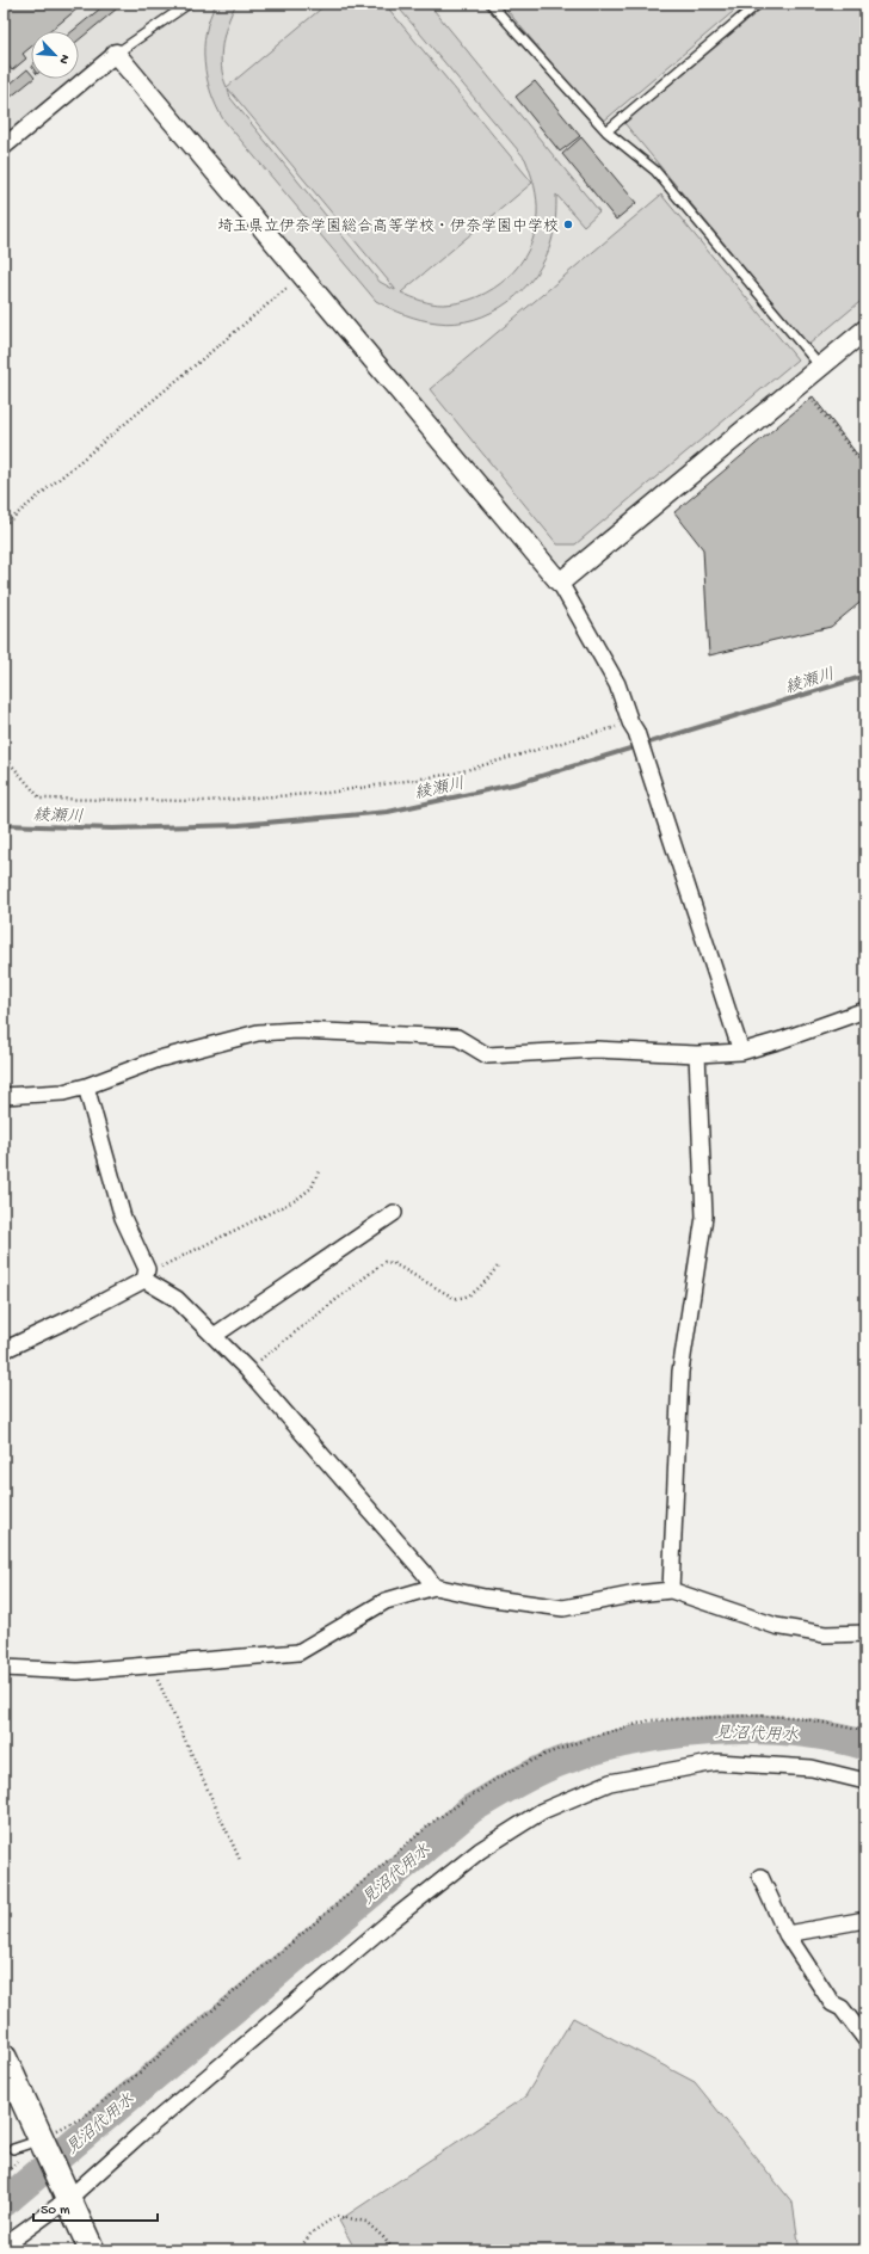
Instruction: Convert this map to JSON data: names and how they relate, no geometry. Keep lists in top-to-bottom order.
{
  "water": ["綾瀬川", "見沼代用水"],
  "places": ["埼玉県立伊奈学園総合高等学校・伊奈学園中学校"],
  "scale_bar": "50 m",
  "north": "bottom right"
}
